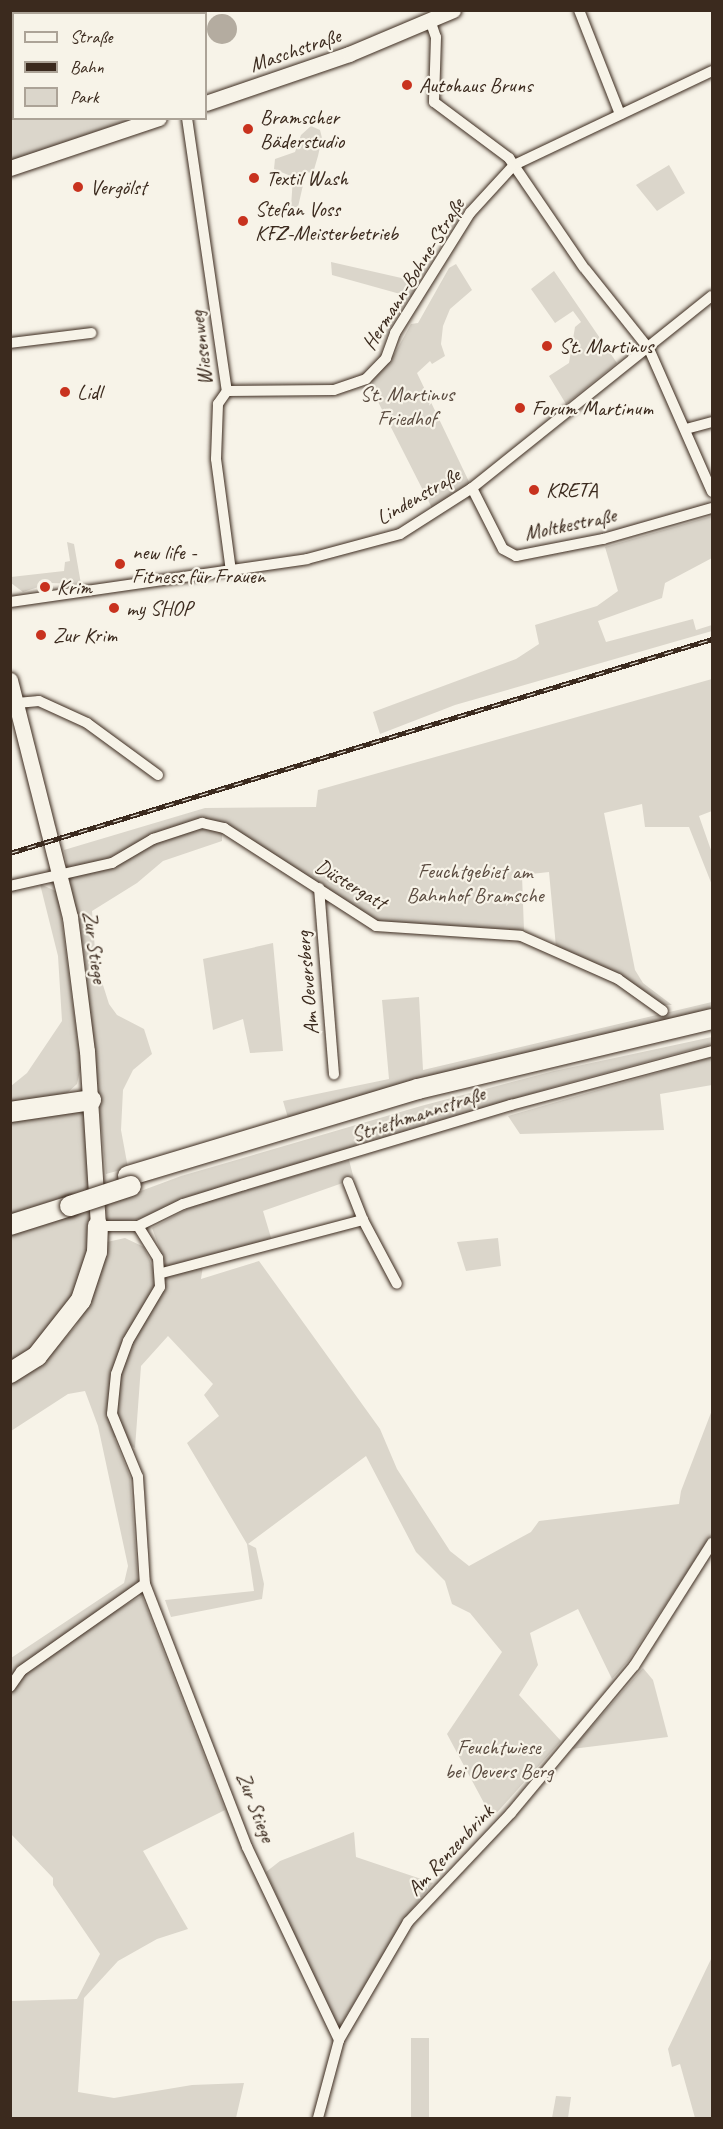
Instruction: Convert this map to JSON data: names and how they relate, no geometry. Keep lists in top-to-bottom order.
{
  "streets": {
    "street": [
      "Maschstraße",
      "Hermann-Bohne-Straße",
      "Wiesenweg",
      "Lindenstraße",
      "Moltkestraße",
      "Düstergatt",
      "Zur Stiege",
      "Am Oeversberg",
      "Striethmannstraße",
      "Am Renzenbrink"
    ]
  },
  "crossings": [
    ["Hermann-Bohne-Straße", "Wiesenweg"],
    ["Wiesenweg", "Lindenstraße"],
    ["Lindenstraße", "Moltkestraße"],
    ["Düstergatt", "Zur Stiege"],
    ["Düstergatt", "Am Oeversberg"],
    ["Zur Stiege", "Striethmannstraße"],
    ["Zur Stiege", "Am Renzenbrink"]
  ],
  "parks": ["St. Martinus Friedhof", "Feuchtgebiet am Bahnhof Bramsche", "Feuchtwiese bei Oevers Berg"],
  "places": [
    "Autohaus Bruns",
    "Bramscher Bäderstudio",
    "Textil Wash",
    "Vergölst",
    "Stefan Voss KFZ-Meisterbetrieb",
    "St. Martinus",
    "Lidl",
    "Forum Martinum",
    "KRETA",
    "new life - Fitness für Frauen",
    "Krim",
    "my SHOP",
    "Zur Krim"
  ],
  "legend": ["Straße", "Bahn", "Park"]
}
